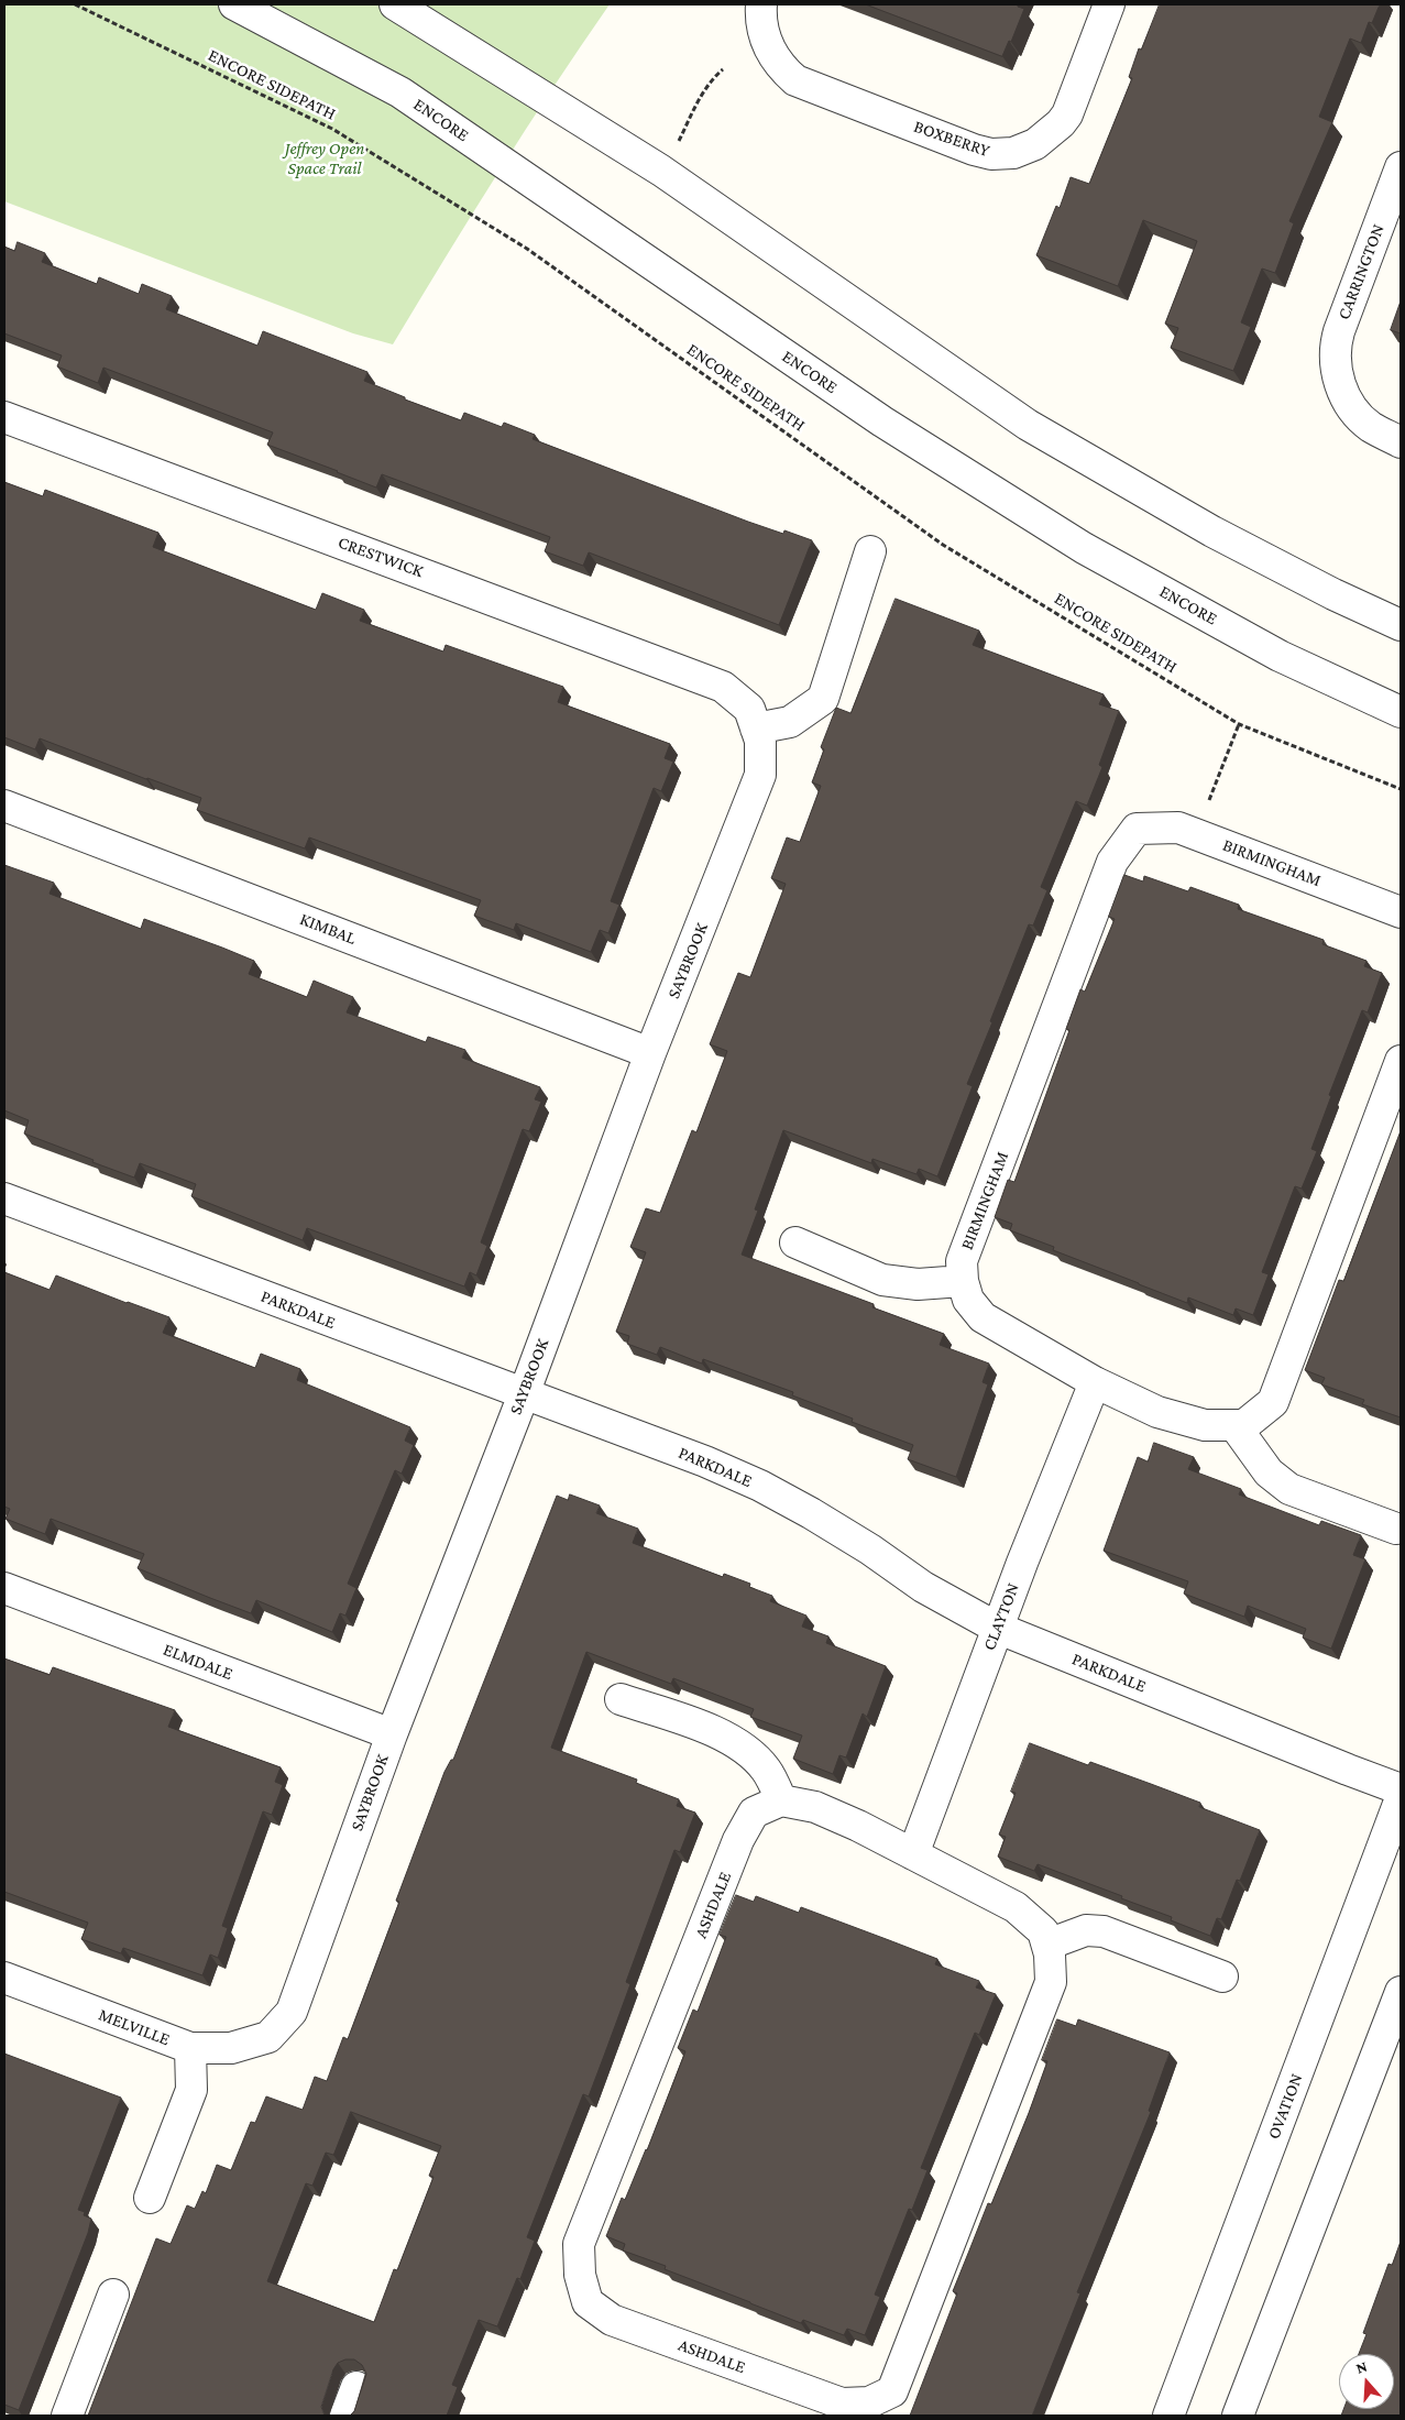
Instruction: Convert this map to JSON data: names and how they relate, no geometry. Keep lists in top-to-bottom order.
{
  "streets": {
    "street": [
      "ENCORE",
      "BOXBERRY",
      "CARRINGTON",
      "CRESTWICK",
      "BIRMINGHAM",
      "KIMBAL",
      "SAYBROOK",
      "PARKDALE",
      "CLAYTON",
      "ELMDALE",
      "ASHDALE",
      "MELVILLE",
      "OVATION"
    ],
    "path": ["ENCORE SIDEPATH"]
  },
  "crossings": [
    ["CRESTWICK", "SAYBROOK"],
    ["BIRMINGHAM", "CLAYTON"],
    ["KIMBAL", "SAYBROOK"],
    ["SAYBROOK", "PARKDALE"],
    ["SAYBROOK", "ELMDALE"],
    ["SAYBROOK", "MELVILLE"],
    ["PARKDALE", "CLAYTON"],
    ["CLAYTON", "ASHDALE"]
  ],
  "parks": ["Jeffrey Open Space Trail"],
  "north": "top"
}
